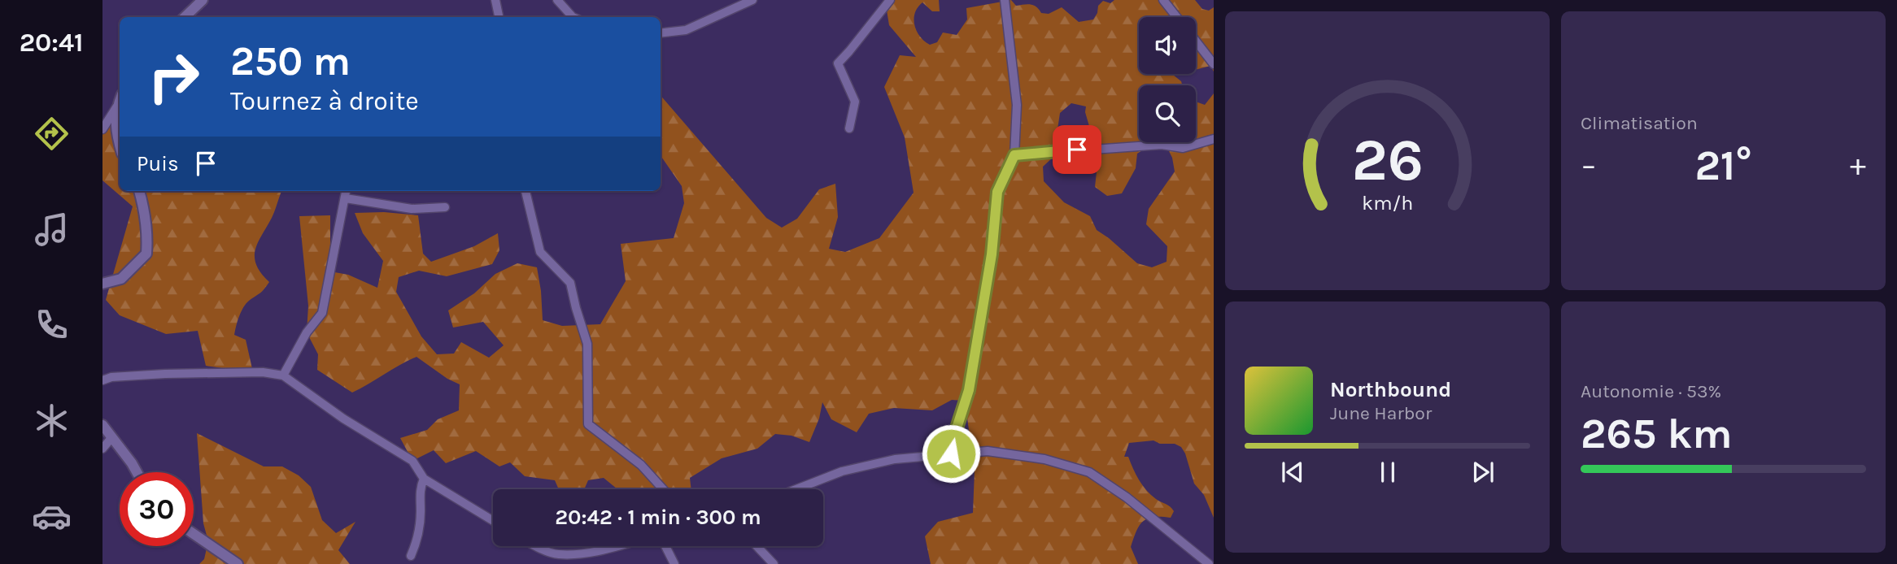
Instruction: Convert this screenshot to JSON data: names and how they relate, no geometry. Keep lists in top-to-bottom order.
{
  "page": {
    "tabs": "20:41",
    "tile": [
      "Climatisation",
      ["Autonomie · 53%", "265 km"]
    ],
    "turn": ["250 m", "Tournez à droite"],
    "then": "Puis",
    "heat": ["−", "21°", "+"],
    "song": ["Northbound", "June Harbor"],
    "limit": "30",
    "trip": "20:42 · 1 min · 300 m",
    "gauge": ["26", "km/h"]
  }
}
